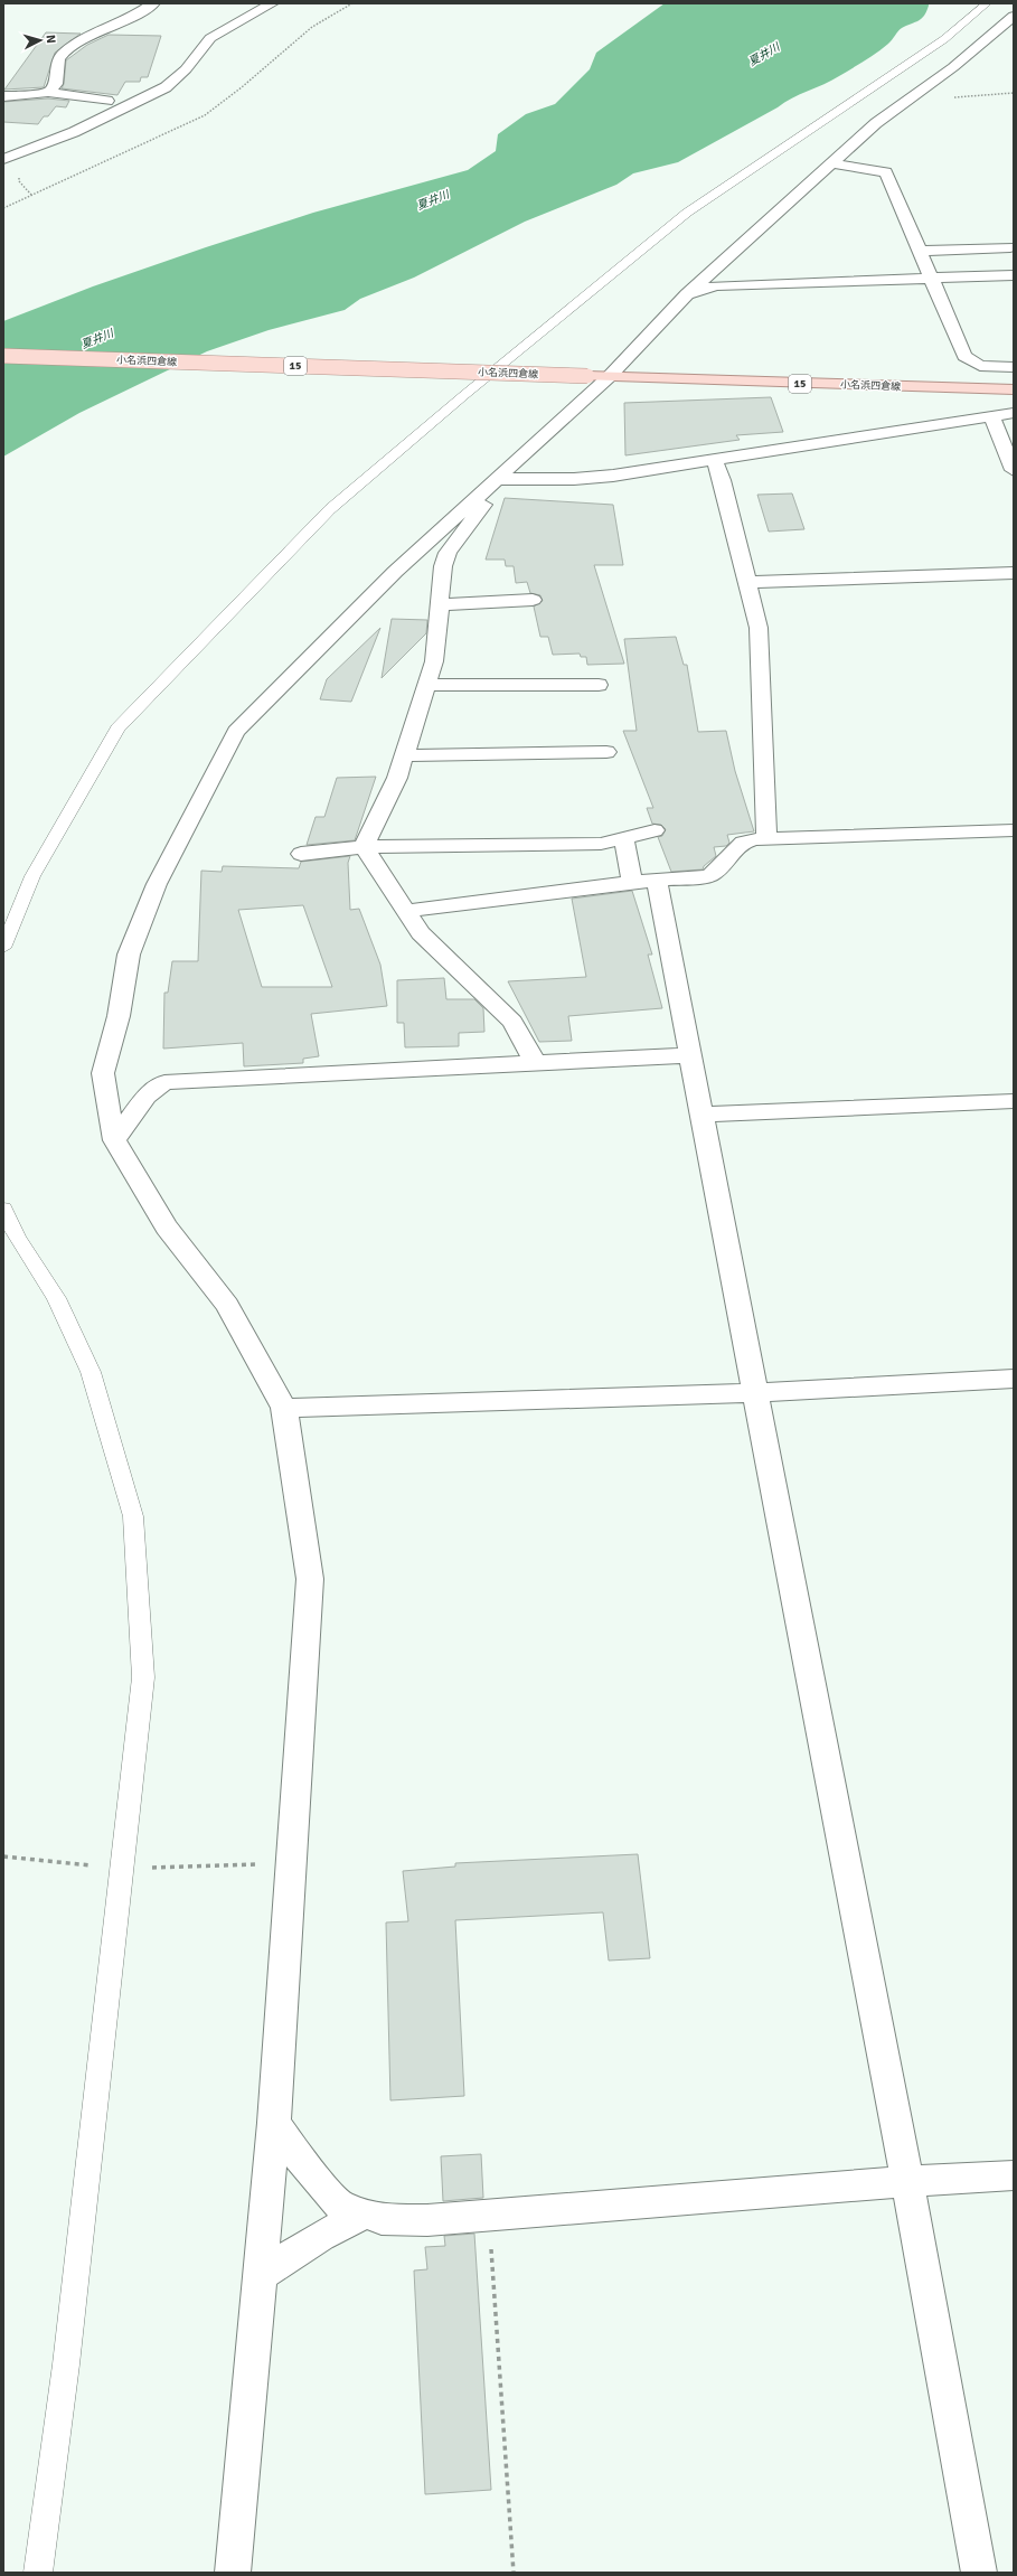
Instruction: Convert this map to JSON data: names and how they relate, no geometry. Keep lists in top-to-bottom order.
{
  "streets": {
    "main road": ["小名浜四倉線", "15"]
  },
  "water": ["夏井川"],
  "north": "right"
}
